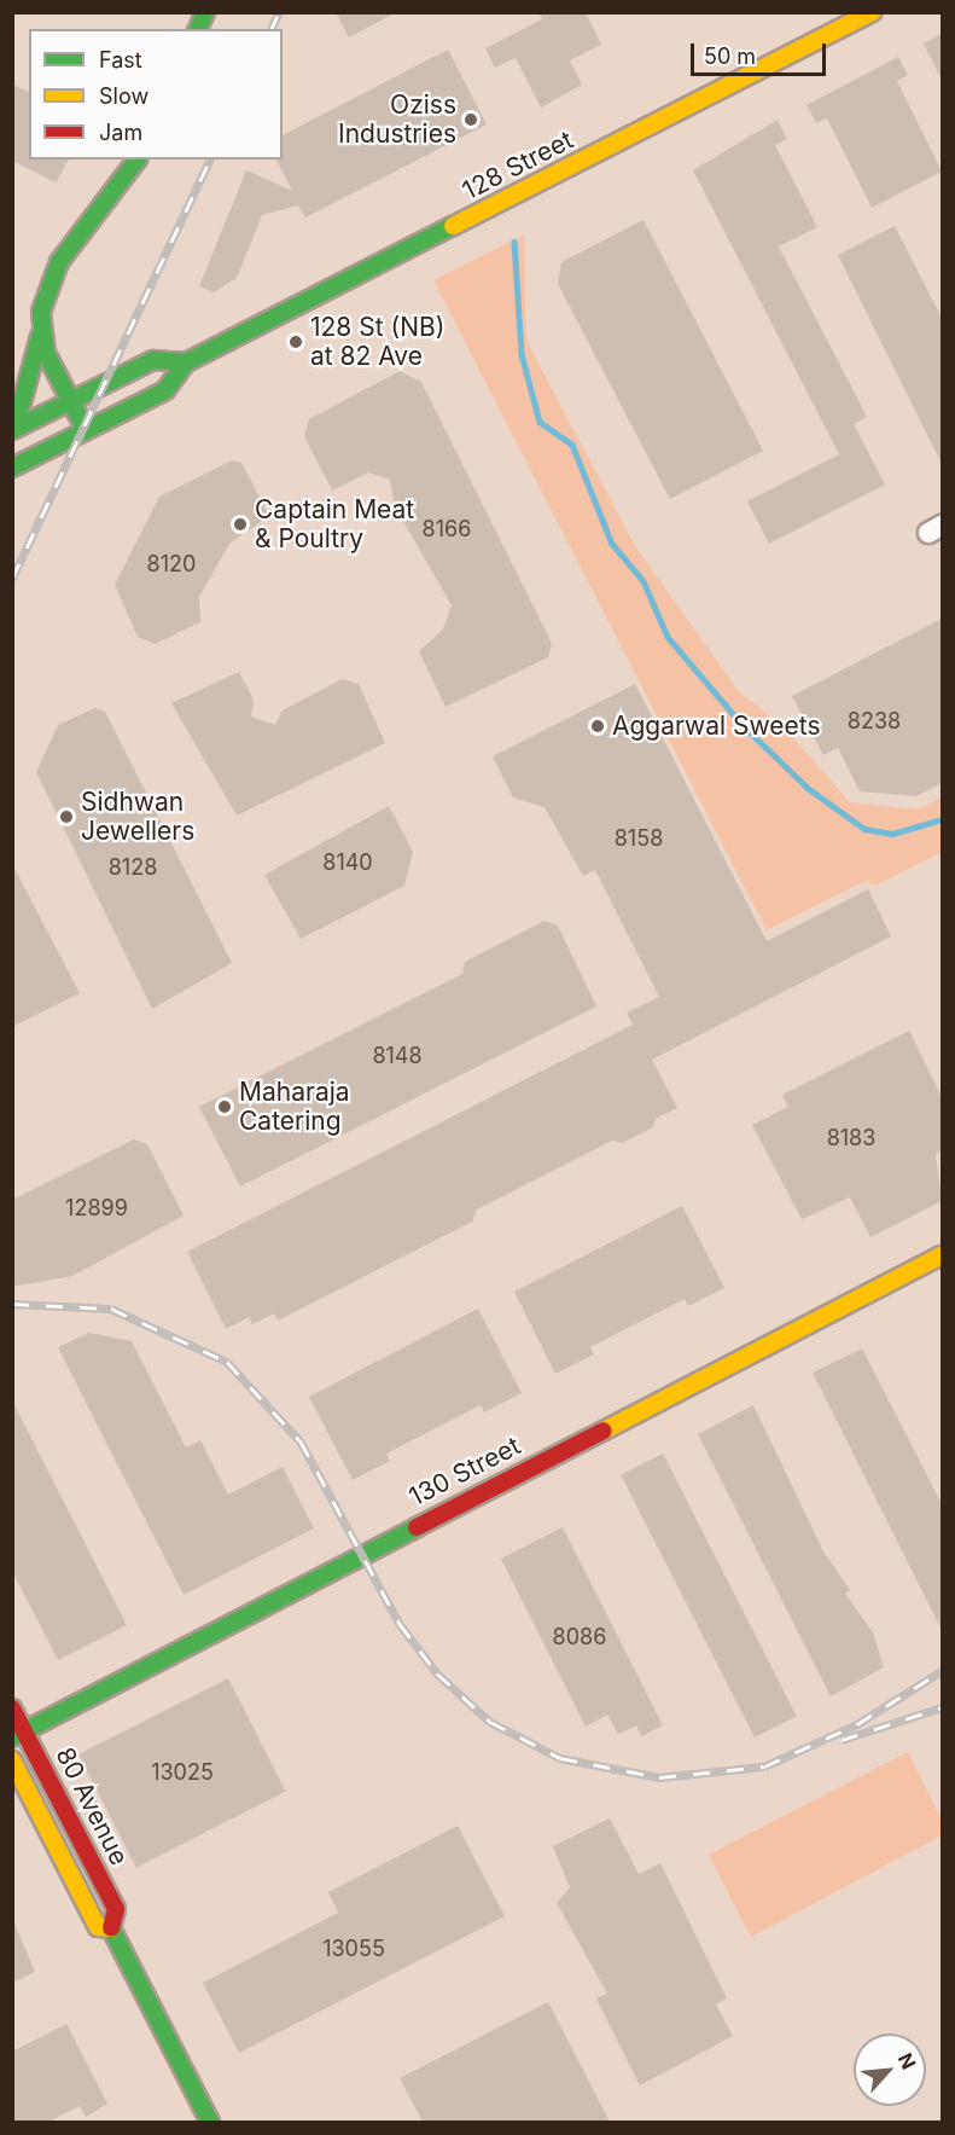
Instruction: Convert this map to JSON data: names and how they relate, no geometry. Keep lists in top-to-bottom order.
{
  "streets": {
    "main road": ["128 Street", "130 Street", "80 Avenue"]
  },
  "crossings": [
    ["130 Street", "80 Avenue"]
  ],
  "places": [
    "Oziss Industries",
    "128 St (NB) at 82 Ave",
    "Captain Meat & Poultry",
    "Aggarwal Sweets",
    "Sidhwan Jewellers",
    "Maharaja Catering"
  ],
  "house_numbers": [
    "8166",
    "8120",
    "8238",
    "8158",
    "8140",
    "8128",
    "8148",
    "8183",
    "12899",
    "8086",
    "13025",
    "13055"
  ],
  "legend": ["Fast", "Slow", "Jam"],
  "scale_bar": "50 m",
  "north": "top right"
}
